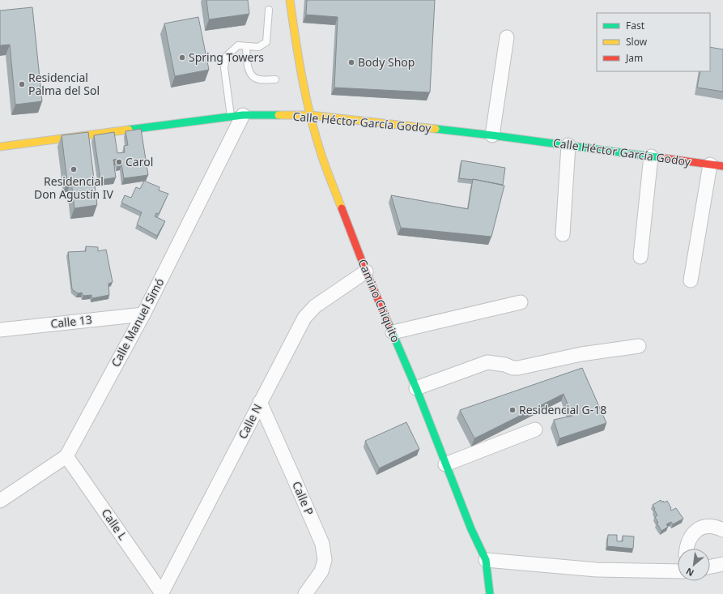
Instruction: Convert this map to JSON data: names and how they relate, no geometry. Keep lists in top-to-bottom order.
{
  "streets": {
    "street": [
      "Calle Héctor García Godoy",
      "Camino Chiquito",
      "Calle 13",
      "Calle Manuel Simó",
      "Calle N",
      "Calle P",
      "Calle L"
    ]
  },
  "crossings": [
    ["Calle Héctor García Godoy", "Camino Chiquito"],
    ["Calle Héctor García Godoy", "Calle Manuel Simó"],
    ["Camino Chiquito", "Calle N"],
    ["Calle 13", "Calle Manuel Simó"],
    ["Calle Manuel Simó", "Calle L"],
    ["Calle N", "Calle P"],
    ["Calle N", "Calle L"]
  ],
  "places": [
    "Spring Towers",
    "Body Shop",
    "Residencial Palma del Sol",
    "Carol",
    "Residencial Don Agustín IV",
    "Residencial G-18"
  ],
  "legend": ["Fast", "Slow", "Jam"],
  "north": "bottom left"
}
